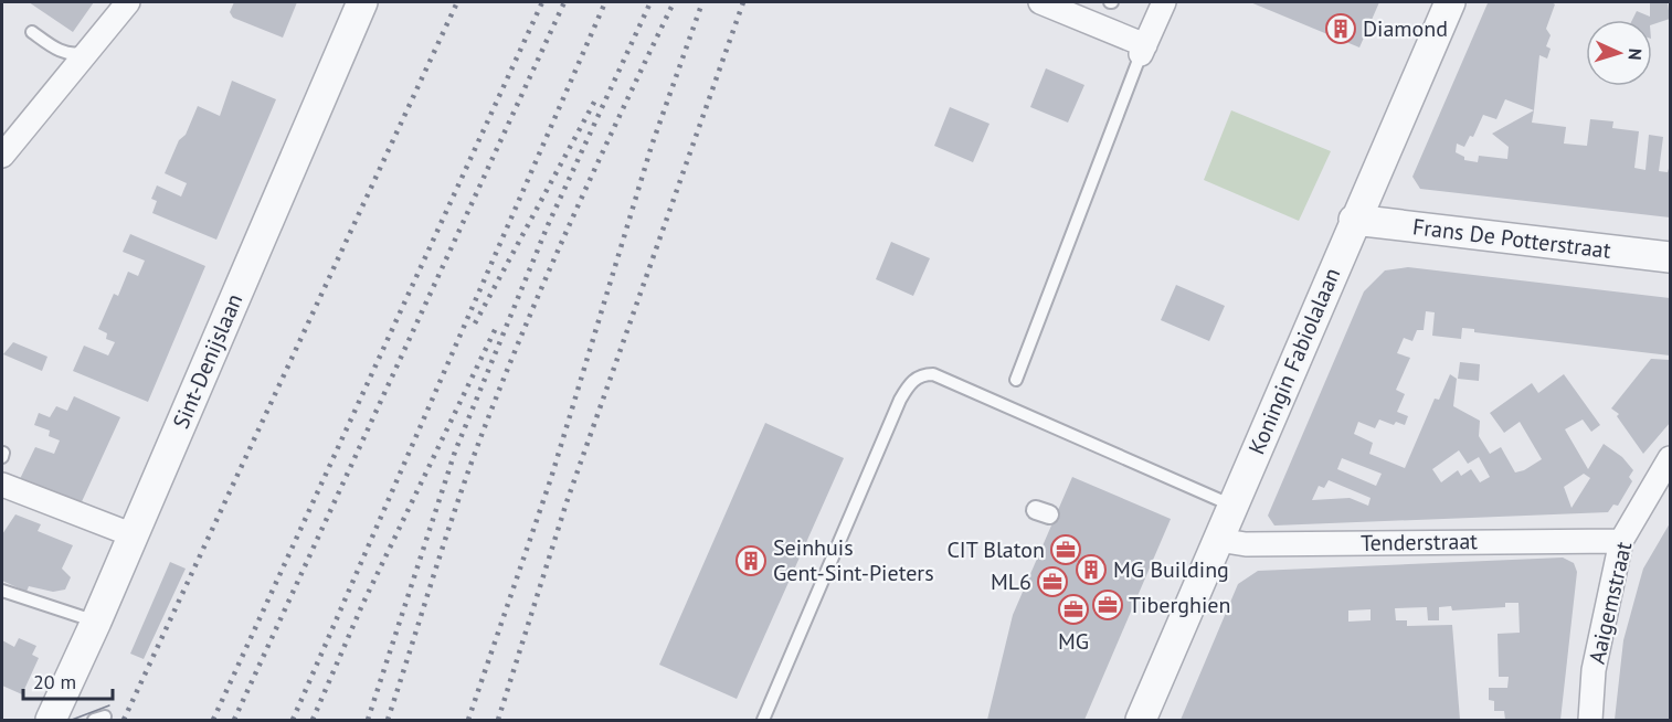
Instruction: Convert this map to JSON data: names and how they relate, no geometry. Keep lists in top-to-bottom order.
{
  "streets": {
    "street": [
      "Frans De Potterstraat",
      "Sint-Denijslaan",
      "Koningin Fabiolalaan",
      "Tenderstraat",
      "Aaigemstraat"
    ]
  },
  "crossings": [
    ["Frans De Potterstraat", "Koningin Fabiolalaan"],
    ["Koningin Fabiolalaan", "Tenderstraat"],
    ["Tenderstraat", "Aaigemstraat"]
  ],
  "places": {
    "building": ["Diamond", "Seinhuis Gent-Sint-Pieters", "MG Building"],
    "office": [
      "CIT Blaton",
      "ML6",
      "Tiberghien",
      "MG"
    ]
  },
  "scale_bar": "20 m",
  "north": "right"
}
